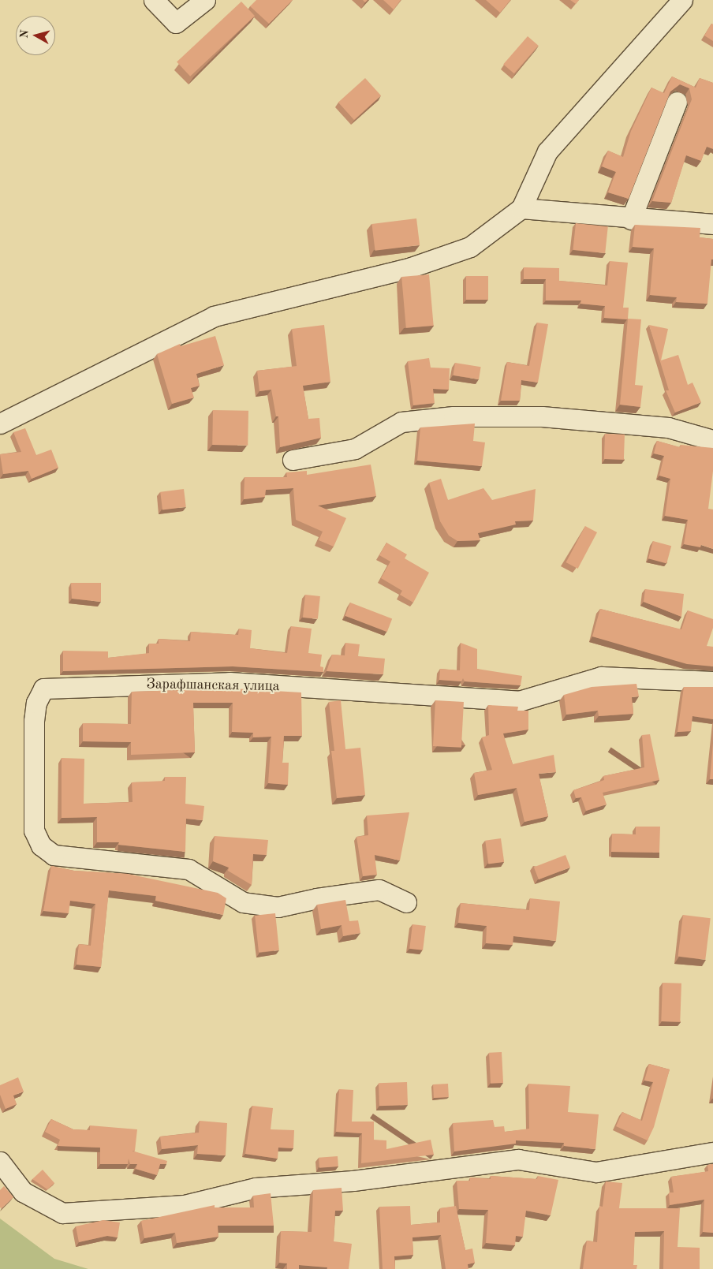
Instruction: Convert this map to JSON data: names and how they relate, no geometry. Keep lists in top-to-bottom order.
{
  "streets": {
    "street": ["Зарафшанская улица"]
  },
  "north": "left"
}
